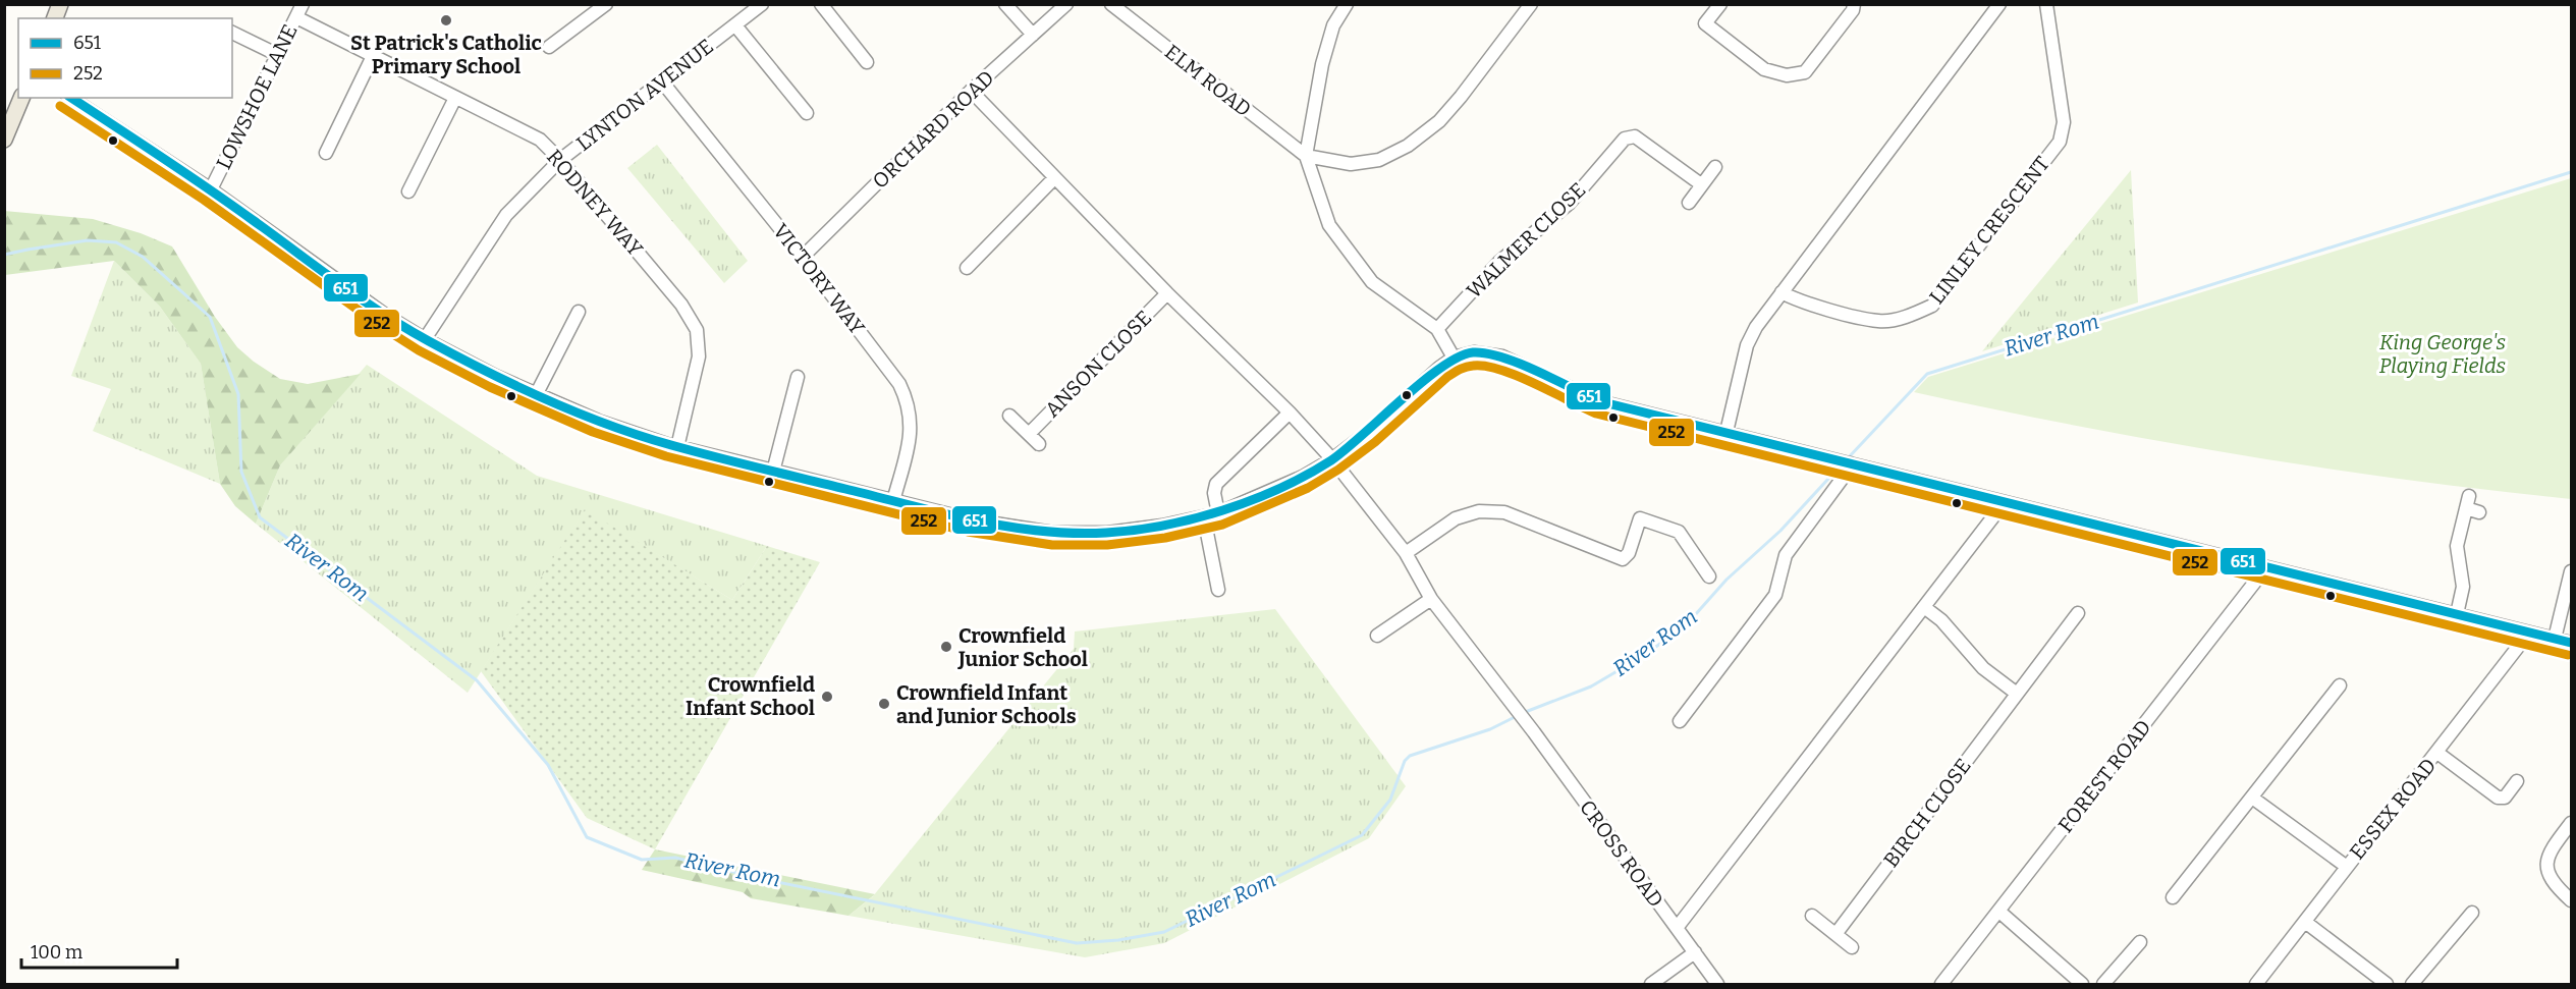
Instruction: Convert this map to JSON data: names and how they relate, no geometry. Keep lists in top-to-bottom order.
{
  "streets": {
    "street": [
      "ELM ROAD",
      "LYNTON AVENUE",
      "LOWSHOE LANE",
      "ORCHARD ROAD",
      "RODNEY WAY",
      "LINLEY CRESCENT",
      "WALMER CLOSE",
      "VICTORY WAY",
      "ANSON CLOSE",
      "FOREST ROAD",
      "ESSEX ROAD",
      "BIRCH CLOSE",
      "CROSS ROAD"
    ]
  },
  "crossings": [
    ["LYNTON AVENUE", "RODNEY WAY"],
    ["LYNTON AVENUE", "VICTORY WAY"],
    ["LOWSHOE LANE", "RODNEY WAY"],
    ["ORCHARD ROAD", "VICTORY WAY"],
    ["ORCHARD ROAD", "CROSS ROAD"],
    ["ANSON CLOSE", "CROSS ROAD"]
  ],
  "water": ["River Rom"],
  "parks": ["King George's Playing Fields"],
  "places": [
    "St Patrick's Catholic Primary School",
    "Crownfield Junior School",
    "Crownfield Infant School",
    "Crownfield Infant and Junior Schools"
  ],
  "lines": ["transit line 651", "transit line 252"],
  "legend": ["651", "252"],
  "scale_bar": "100 m"
}
